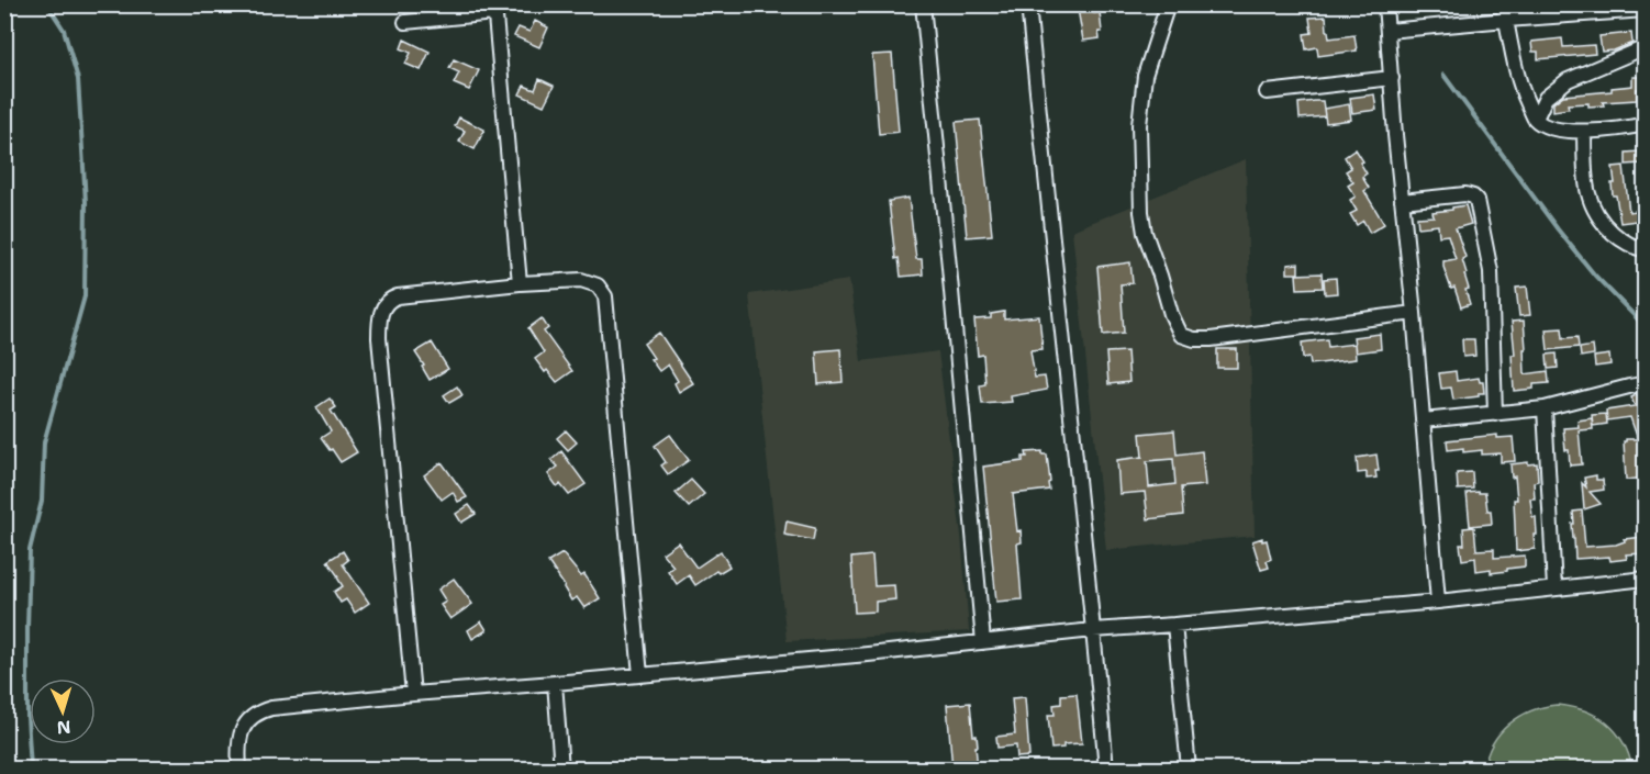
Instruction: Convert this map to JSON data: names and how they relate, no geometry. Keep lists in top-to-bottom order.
{
  "north": "bottom"
}
